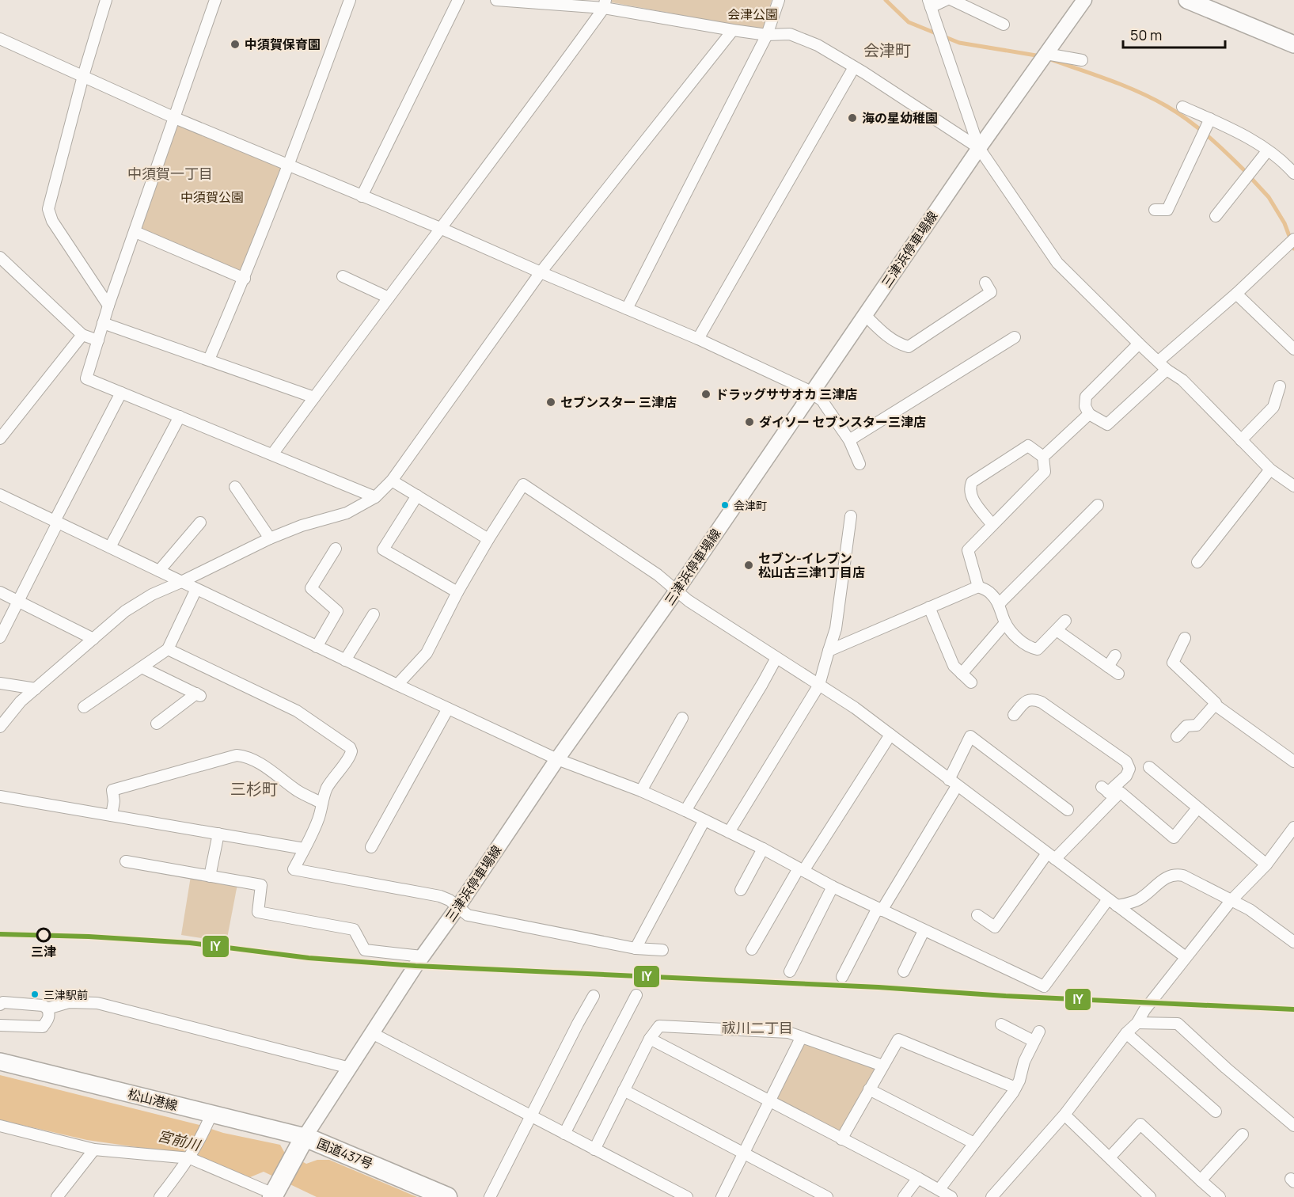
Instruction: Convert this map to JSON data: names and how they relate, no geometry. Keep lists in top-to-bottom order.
{
  "streets": {
    "highway": ["国道437号"],
    "main road": ["三津浜停車場線", "松山港線"]
  },
  "crossings": [
    ["三津浜停車場線", "松山港線"],
    ["三津浜停車場線", "国道437号"],
    ["松山港線", "国道437号"]
  ],
  "districts": [
    "会津町",
    "中須賀一丁目",
    "三杉町",
    "祓川二丁目"
  ],
  "water": ["宮前川"],
  "parks": ["会津公園", "中須賀公園"],
  "places": [
    "中須賀保育園",
    "海の星幼稚園",
    "ドラッグササオカ 三津店",
    "セブンスター 三津店",
    "ダイソー セブンスター三津店",
    "会津町",
    "セブン-イレブン 松山古三津1丁目店",
    "三津",
    "三津駅前"
  ],
  "lines": ["transit line IY"],
  "scale_bar": "50 m"
}
